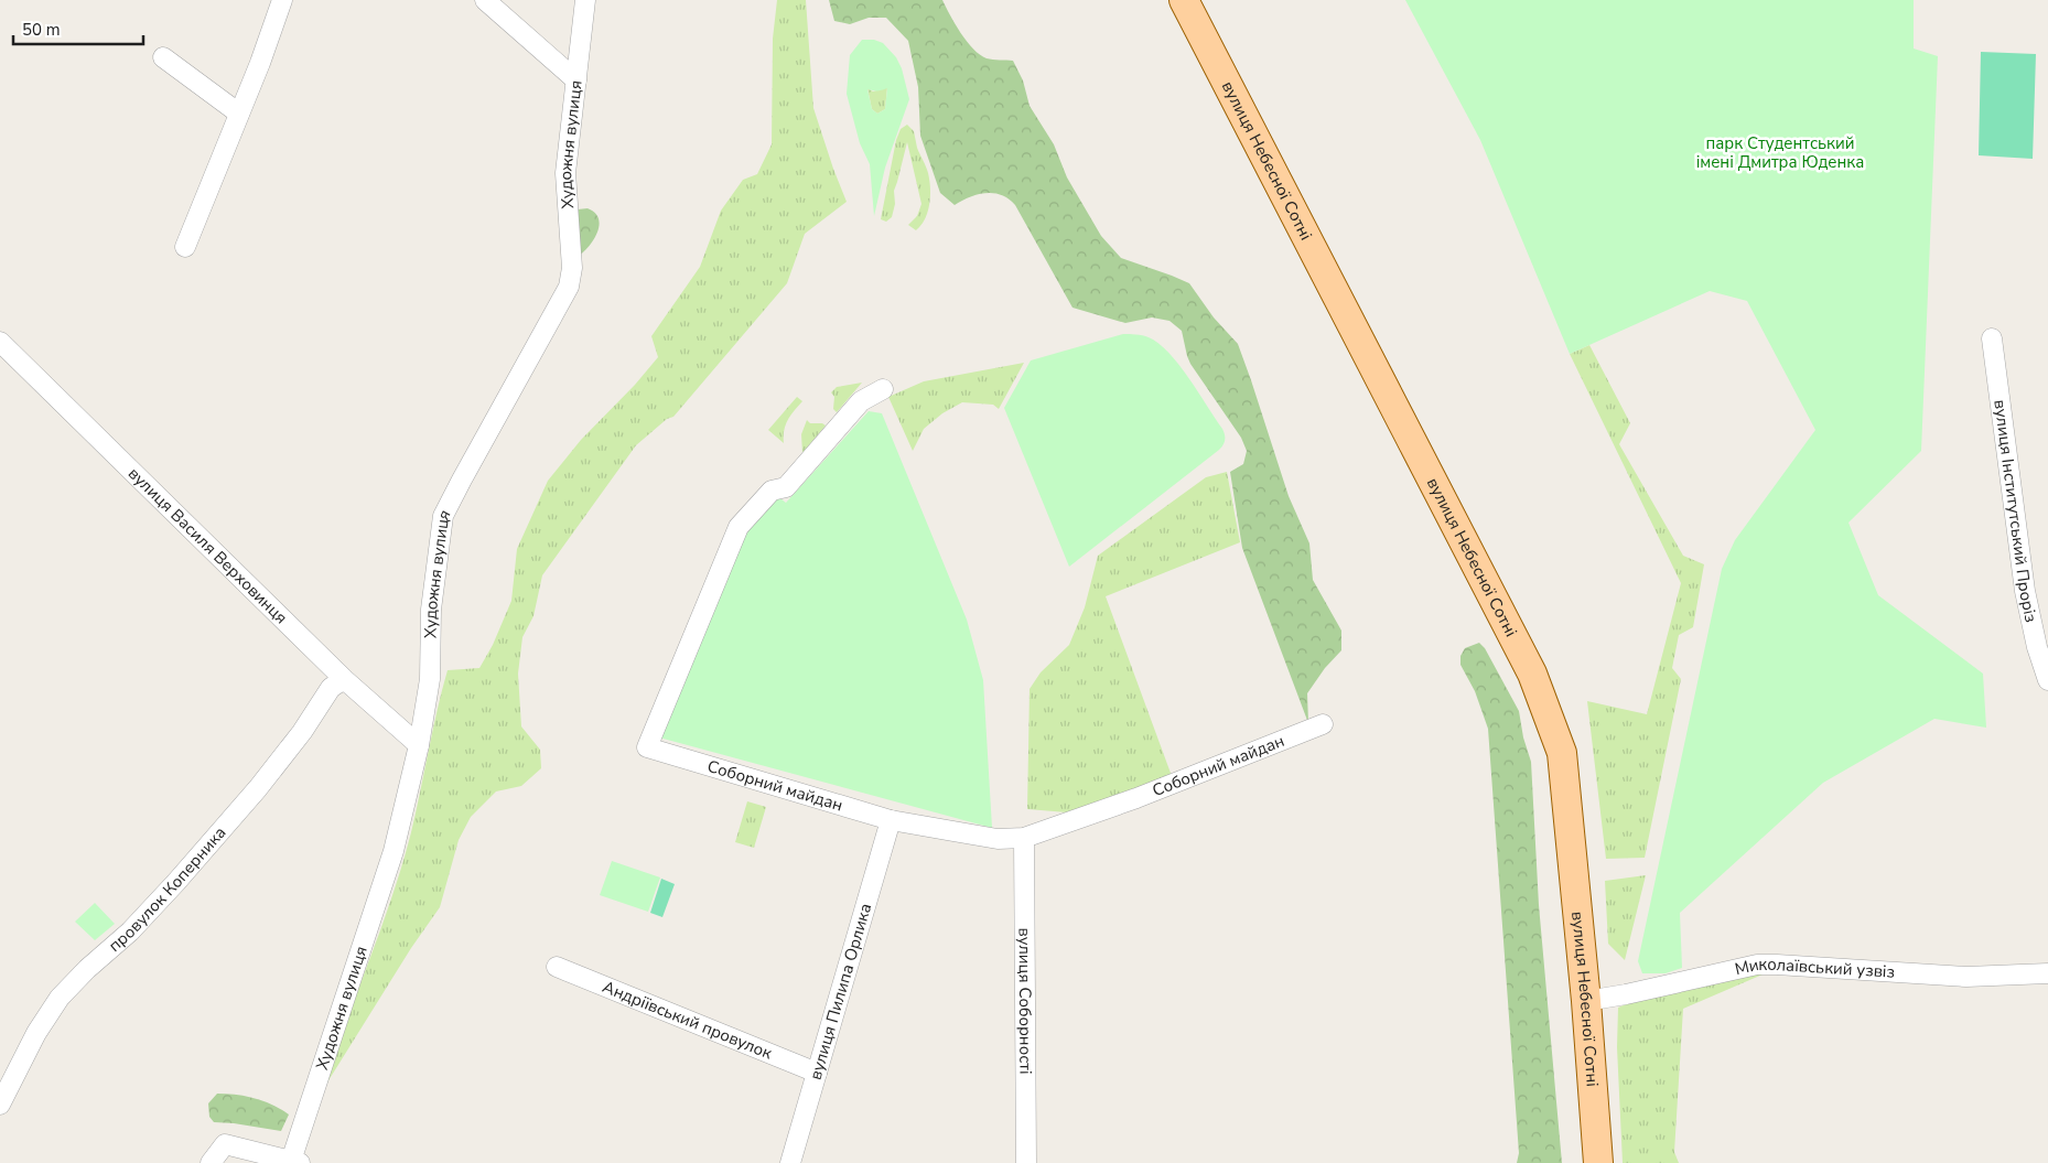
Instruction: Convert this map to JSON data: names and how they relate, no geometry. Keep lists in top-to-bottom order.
{
  "streets": {
    "main road": ["вулиця Небесної Сотні"],
    "street": [
      "Художня вулиця",
      "вулиця Інститутський Проріз",
      "вулиця Василя Верховинця",
      "Соборний майдан",
      "провулок Коперника",
      "Миколаївський узвіз",
      "вулиця Пилипа Орлика",
      "вулиця Соборності",
      "Андріївський провулок"
    ]
  },
  "crossings": [
    ["Художня вулиця", "вулиця Василя Верховинця"],
    ["вулиця Небесної Сотні", "Миколаївський узвіз"],
    ["вулиця Василя Верховинця", "провулок Коперника"],
    ["Соборний майдан", "вулиця Пилипа Орлика"],
    ["Соборний майдан", "вулиця Соборності"],
    ["вулиця Пилипа Орлика", "Андріївський провулок"]
  ],
  "parks": ["парк Студентський імені Дмитра Юденка"],
  "scale_bar": "50 m"
}
